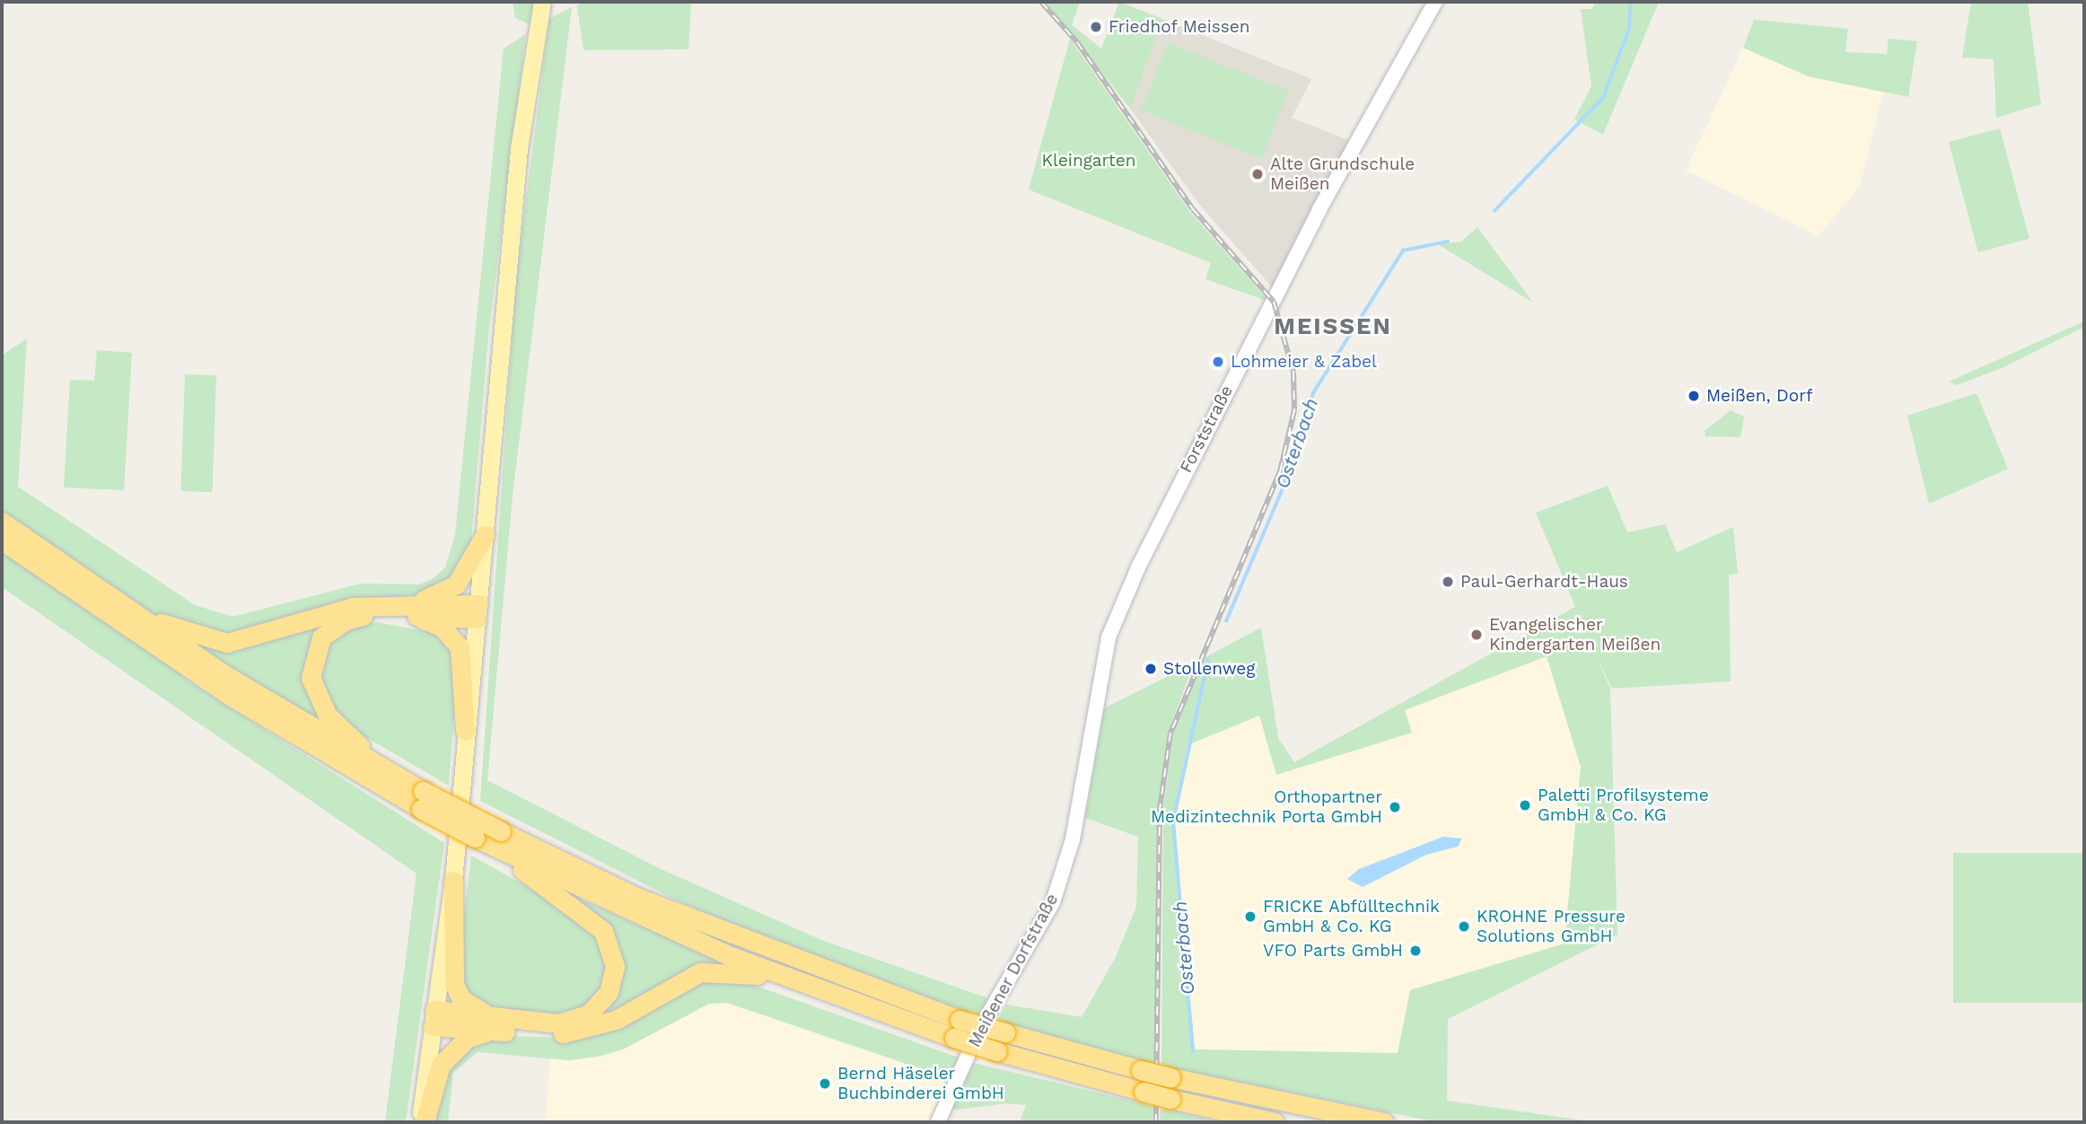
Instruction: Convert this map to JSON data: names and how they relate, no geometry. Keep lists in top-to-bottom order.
{
  "streets": {
    "street": ["Forststraße", "Meißener Dorfstraße"]
  },
  "crossings": [
    ["Forststraße", "Meißener Dorfstraße"]
  ],
  "districts": ["MEISSEN"],
  "water": ["Osterbach"],
  "parks": ["Kleingarten"],
  "places": [
    "Friedhof Meissen",
    "Alte Grundschule Meißen",
    "Lohmeier & Zabel",
    "Meißen, Dorf",
    "Paul-Gerhardt-Haus",
    "Evangelischer Kindergarten Meißen",
    "Stollenweg",
    "Paletti Profilsysteme GmbH & Co. KG",
    "Orthopartner Medizintechnik Porta GmbH",
    "FRICKE Abfülltechnik GmbH & Co. KG",
    "KROHNE Pressure Solutions GmbH",
    "VFO Parts GmbH",
    "Bernd Häseler Buchbinderei GmbH"
  ]
}
